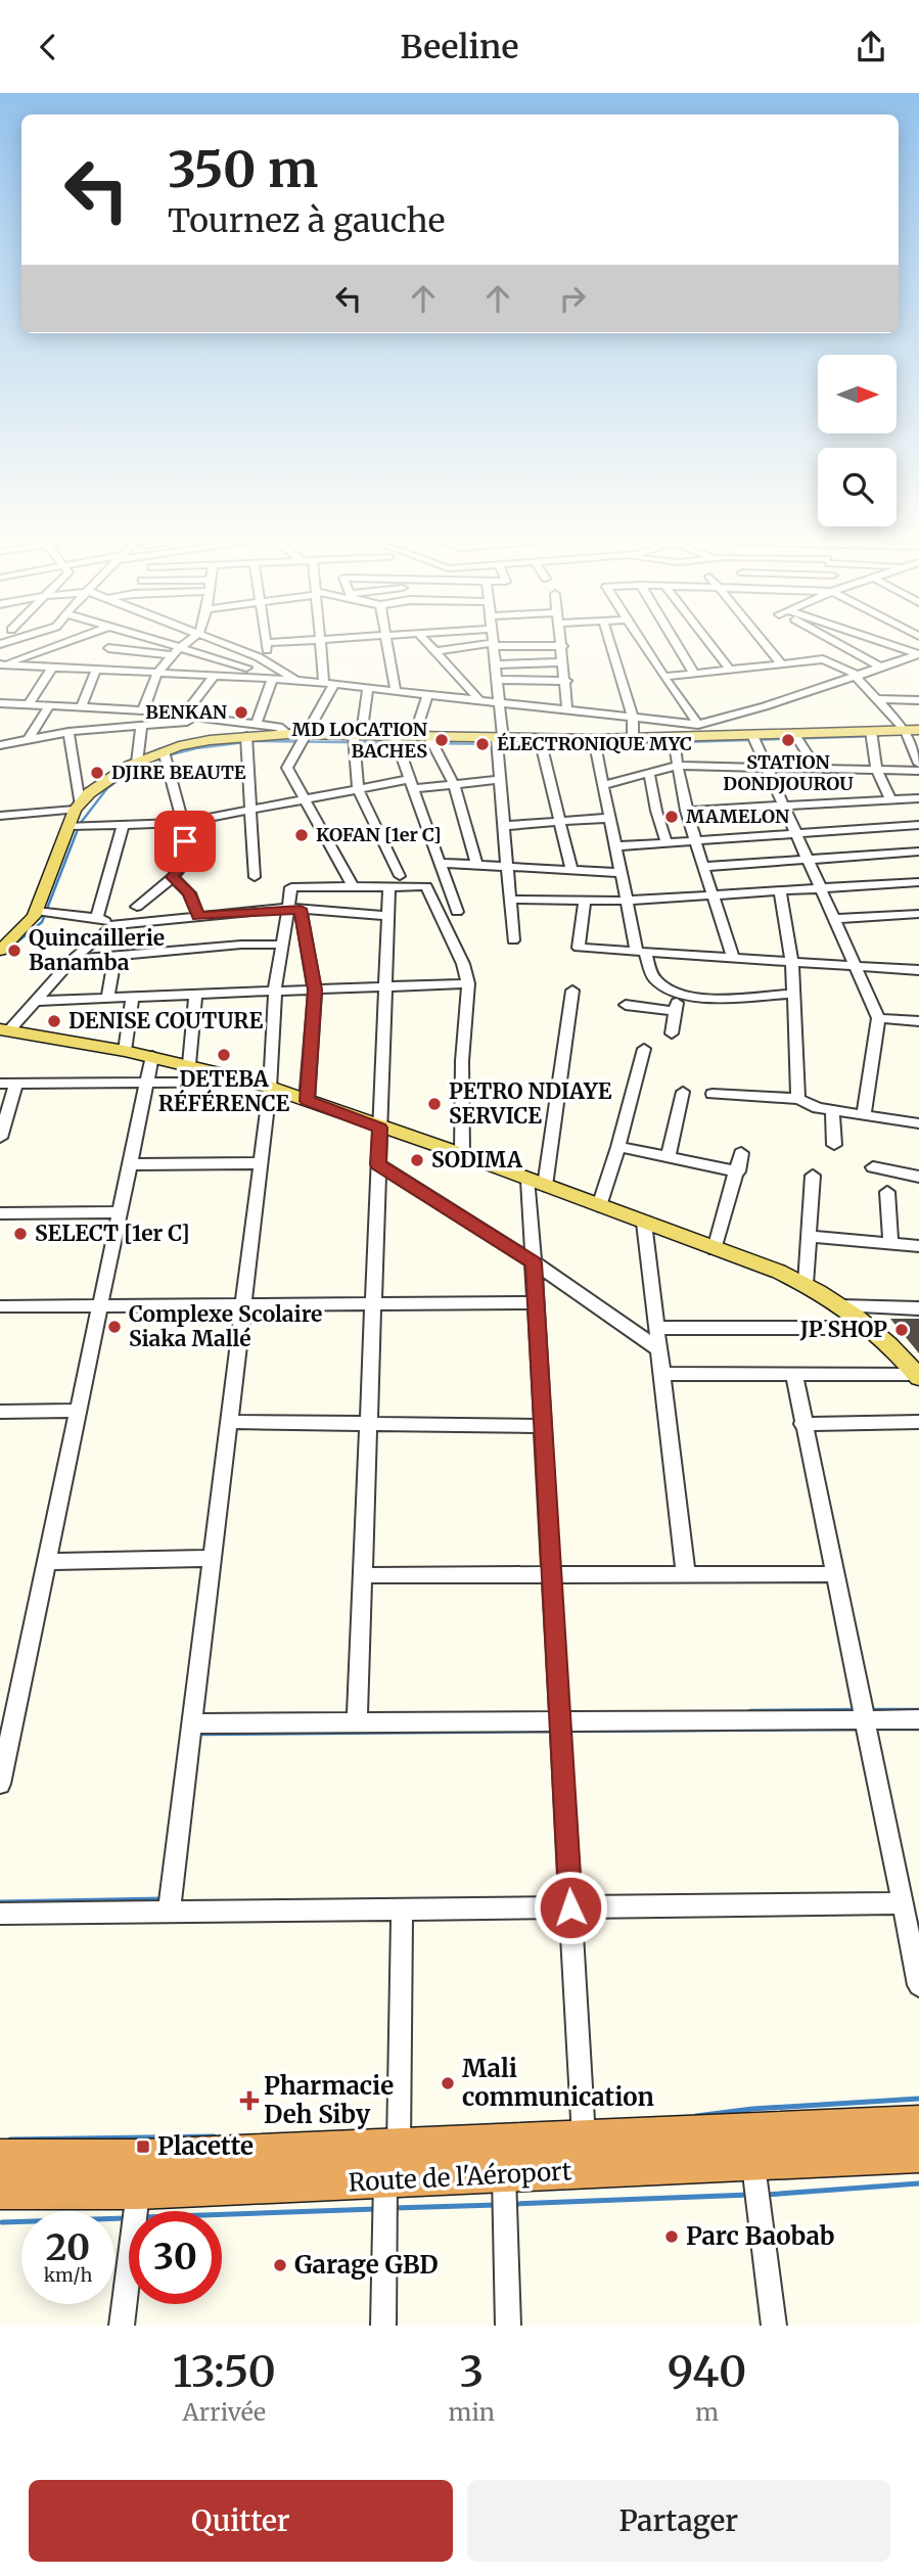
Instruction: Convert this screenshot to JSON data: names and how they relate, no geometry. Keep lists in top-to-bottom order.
{
  "streets": {
    "highway": ["Route de l'Aéroport"]
  },
  "places": {
    "other": [
      "BENKAN",
      "MD LOCATION BACHES",
      "STATION DONDJOUROU",
      "ÉLECTRONIQUE MYC",
      "DJIRE BEAUTE",
      "MAMELON",
      "KOFAN [1er C]",
      "Quincaillerie Banamba",
      "DENISE COUTURE",
      "DETEBA RÉFÉRENCE",
      "PETRO NDIAYE SERVICE",
      "SODIMA",
      "SELECT [1er C]",
      "Complexe Scolaire Siaka Mallé",
      "JP SHOP",
      "Mali communication",
      "Parc Baobab",
      "Garage GBD"
    ],
    "health": ["Pharmacie Deh Siby"],
    "transit": ["Placette"]
  },
  "north": "right",
  "page": {
    "header": "Beeline",
    "turn": ["350 m", "Tournez à gauche"],
    "speed": "20 km/h",
    "limit": "30",
    "eta": [
      "13:50",
      "Arrivée",
      "3",
      "min",
      "940",
      "m"
    ],
    "buttons": ["Quitter", "Partager"]
  }
}
